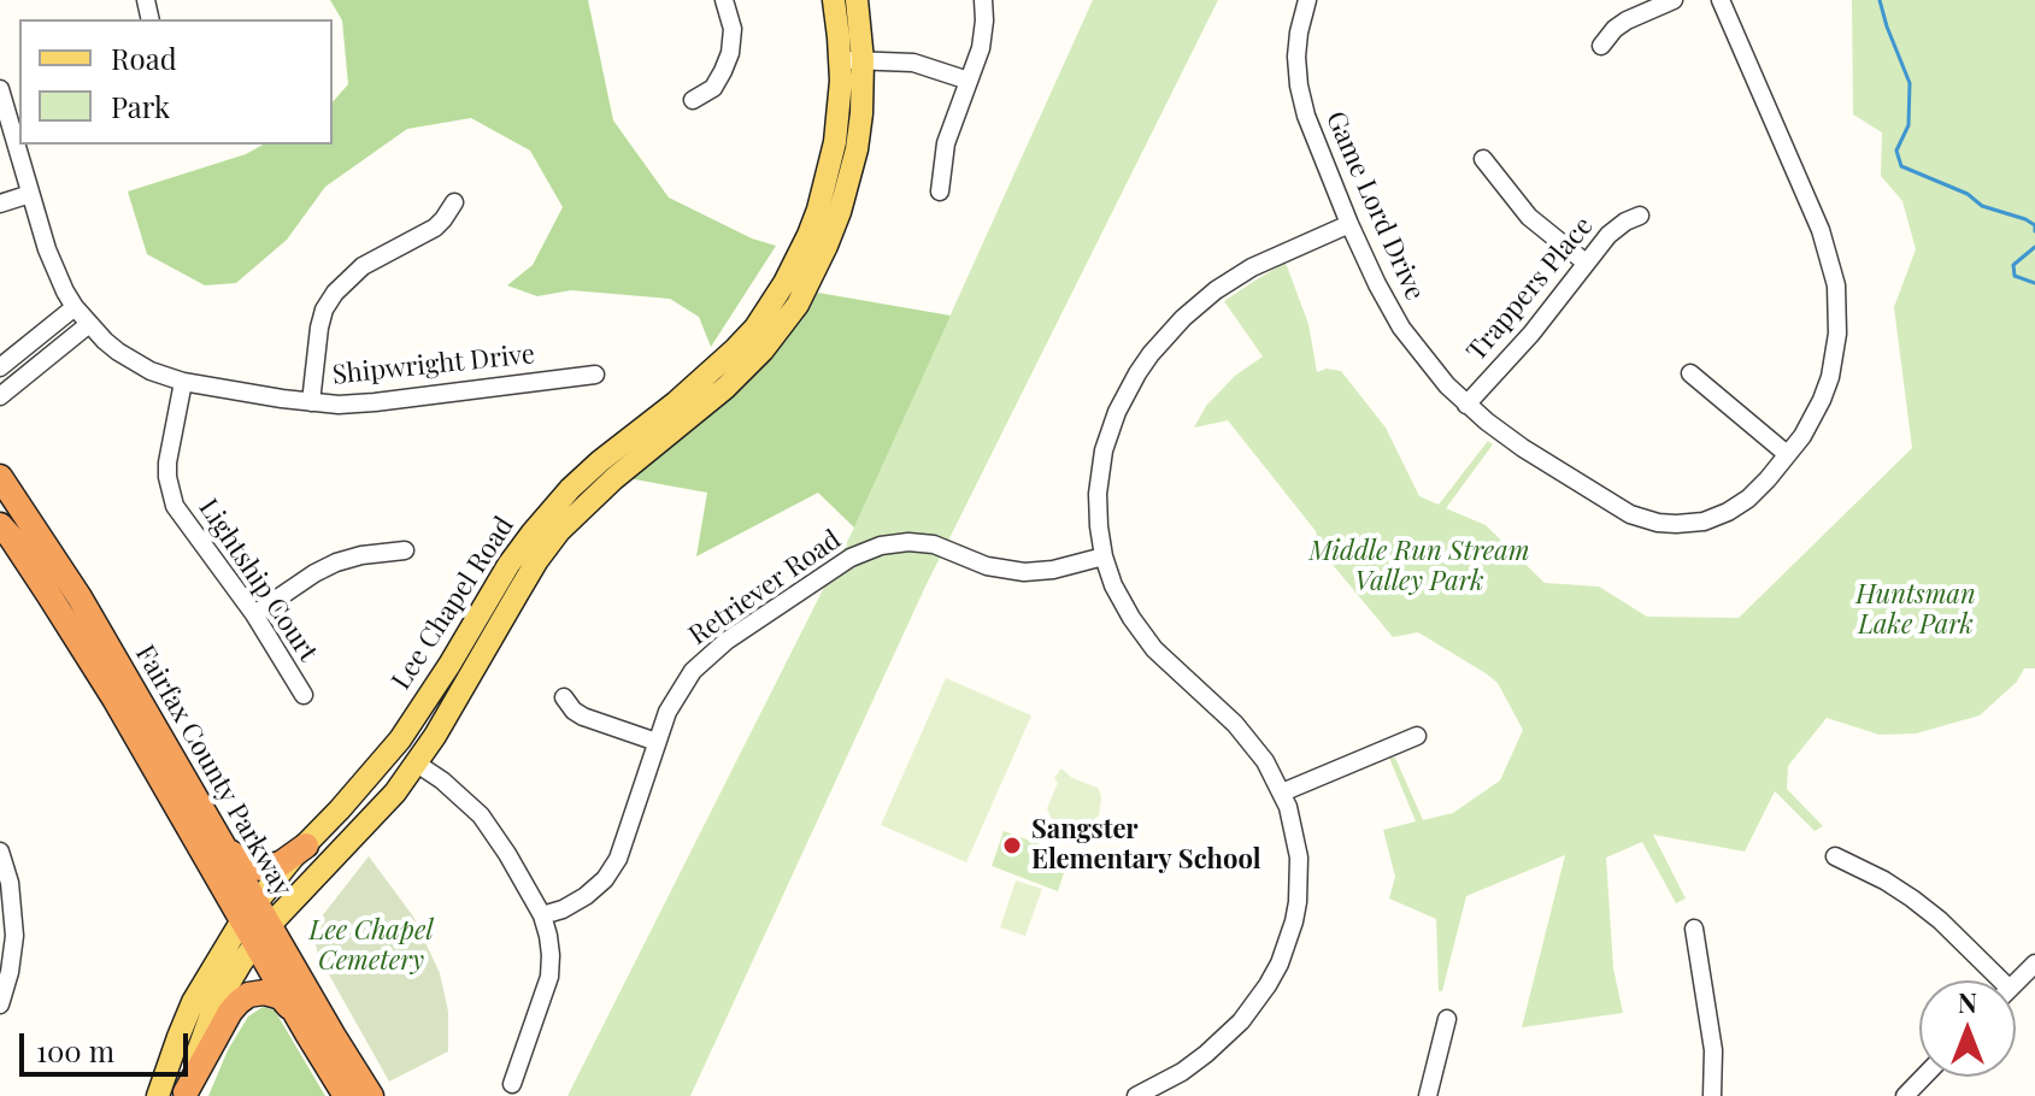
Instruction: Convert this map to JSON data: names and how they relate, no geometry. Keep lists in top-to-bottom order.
{
  "streets": {
    "highway": ["Fairfax County Parkway"],
    "main road": ["Lee Chapel Road"],
    "street": [
      "Game Lord Drive",
      "Trappers Place",
      "Shipwright Drive",
      "Lightship Court",
      "Retriever Road"
    ]
  },
  "crossings": [
    ["Game Lord Drive", "Trappers Place"],
    ["Shipwright Drive", "Lightship Court"],
    ["Lee Chapel Road", "Fairfax County Parkway"]
  ],
  "parks": ["Middle Run Stream Valley Park", "Huntsman Lake Park", "Lee Chapel Cemetery"],
  "places": ["Sangster Elementary School"],
  "legend": ["Road", "Park"],
  "scale_bar": "100 m",
  "north": "top"
}
